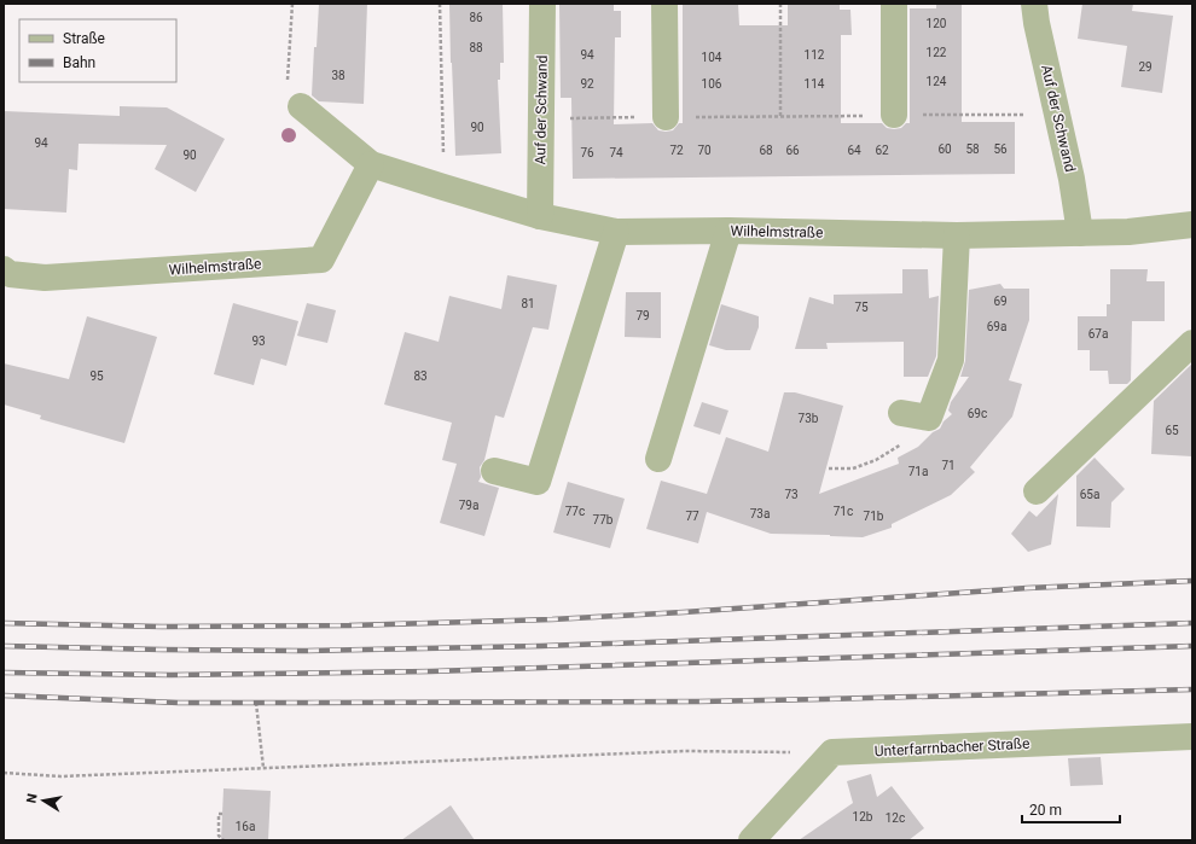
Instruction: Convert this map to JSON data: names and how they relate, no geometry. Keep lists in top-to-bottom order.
{
  "streets": {
    "street": ["Auf der Schwand", "Wilhelmstraße", "Unterfarrnbacher Straße"]
  },
  "crossings": [
    ["Auf der Schwand", "Wilhelmstraße"]
  ],
  "house_numbers": [
    "86",
    "120",
    "88",
    "122",
    "94",
    "112",
    "104",
    "29",
    "38",
    "124",
    "92",
    "106",
    "114",
    "90",
    "94",
    "60",
    "58",
    "56",
    "72",
    "70",
    "68",
    "66",
    "64",
    "62",
    "76",
    "74",
    "90",
    "69",
    "81",
    "75",
    "79",
    "69a",
    "67a",
    "93",
    "95",
    "83",
    "69c",
    "73b",
    "65",
    "71",
    "71a",
    "73",
    "65a",
    "79a",
    "77c",
    "71c",
    "73a",
    "77",
    "71b",
    "77b",
    "12b",
    "12c",
    "16a"
  ],
  "legend": ["Straße", "Bahn"],
  "scale_bar": "20 m",
  "north": "left"
}
